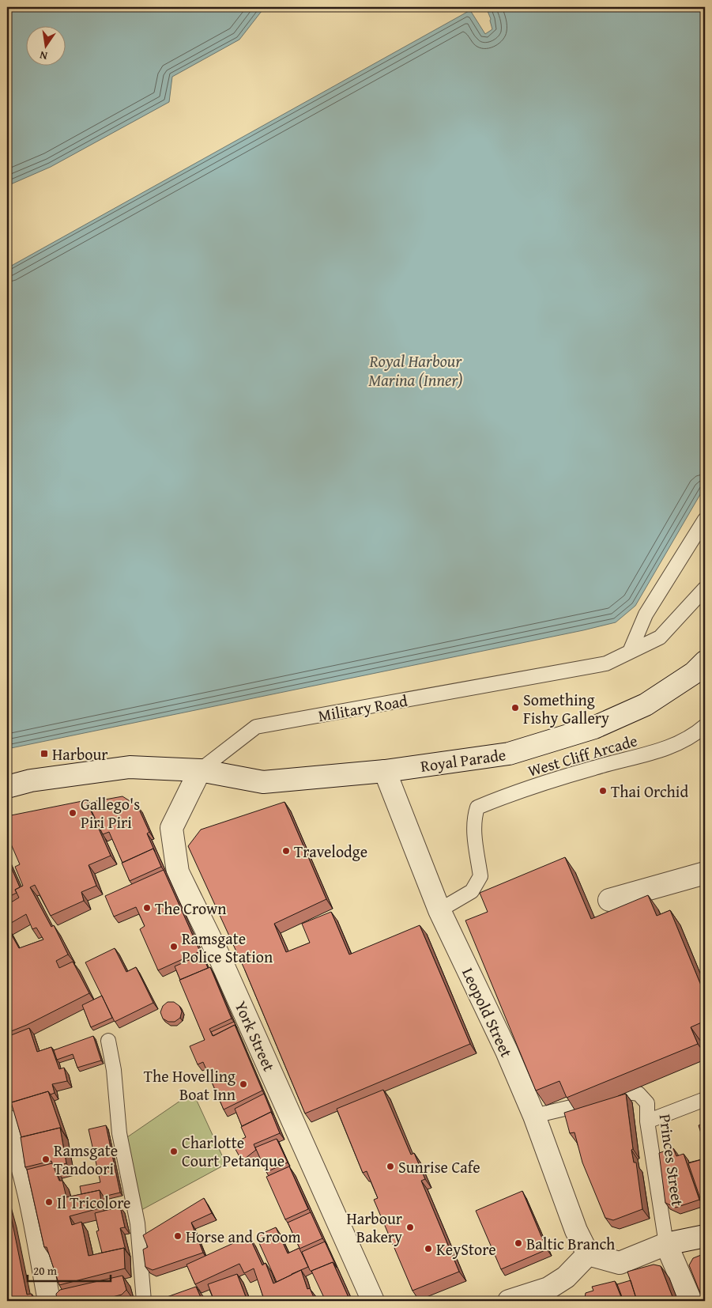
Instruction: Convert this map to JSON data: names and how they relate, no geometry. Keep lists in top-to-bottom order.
{
  "streets": {
    "street": ["Royal Parade", "Leopold Street", "York Street"],
    "lane": ["Military Road", "West Cliff Arcade", "Princes Street"]
  },
  "crossings": [
    ["Military Road", "Royal Parade"],
    ["Military Road", "York Street"],
    ["West Cliff Arcade", "Leopold Street"],
    ["Royal Parade", "Leopold Street"],
    ["Royal Parade", "York Street"]
  ],
  "water": ["Royal Harbour Marina (Inner)"],
  "places": {
    "other": [
      "Something Fishy Gallery",
      "Thai Orchid",
      "Gallego's Piri Piri",
      "Travelodge",
      "The Crown",
      "Ramsgate Police Station",
      "The Hovelling Boat Inn",
      "Charlotte Court Petanque",
      "Ramsgate Tandoori",
      "Sunrise Cafe",
      "Il Tricolore",
      "Harbour Bakery",
      "Horse and Groom",
      "Baltic Branch",
      "KeyStore"
    ],
    "transit": ["Harbour"]
  },
  "scale_bar": "20 m",
  "north": "bottom"
}
